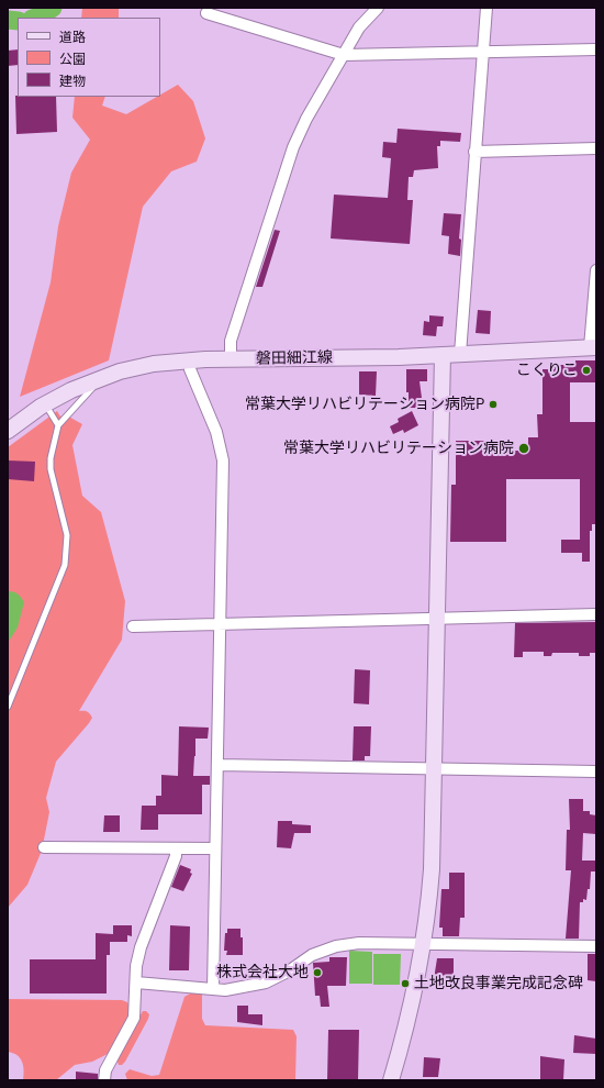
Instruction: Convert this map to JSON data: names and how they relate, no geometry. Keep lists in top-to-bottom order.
{
  "streets": {
    "street": ["磐田細江線"]
  },
  "places": [
    "こくりこ",
    "常葉大学リハビリテーション病院P",
    "常葉大学リハビリテーション病院",
    "株式会社大地",
    "土地改良事業完成記念碑"
  ],
  "legend": ["道路", "公園", "建物"]
}
